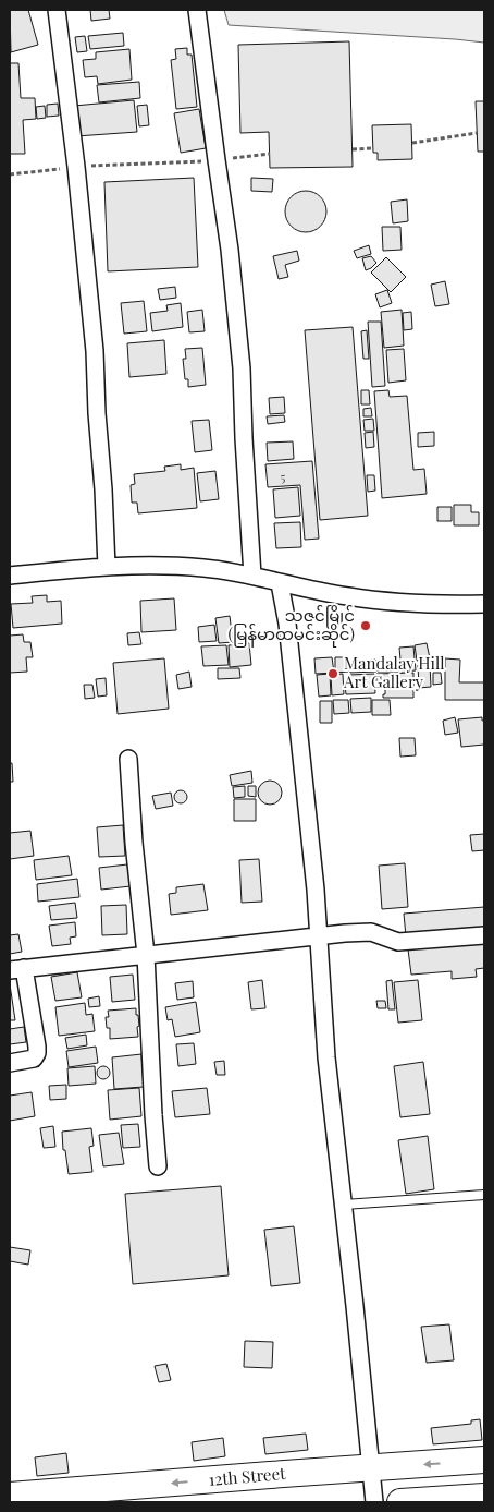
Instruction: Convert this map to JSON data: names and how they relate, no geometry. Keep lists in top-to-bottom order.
{
  "streets": {
    "main road": ["12th Street"]
  },
  "one_way": ["12th Street"],
  "places": ["သဇင်မြိုင် (မြန်မာထမင်းဆိုင်)", "Mandalay Hill Art Gallery"],
  "house_numbers": ["5"]
}
